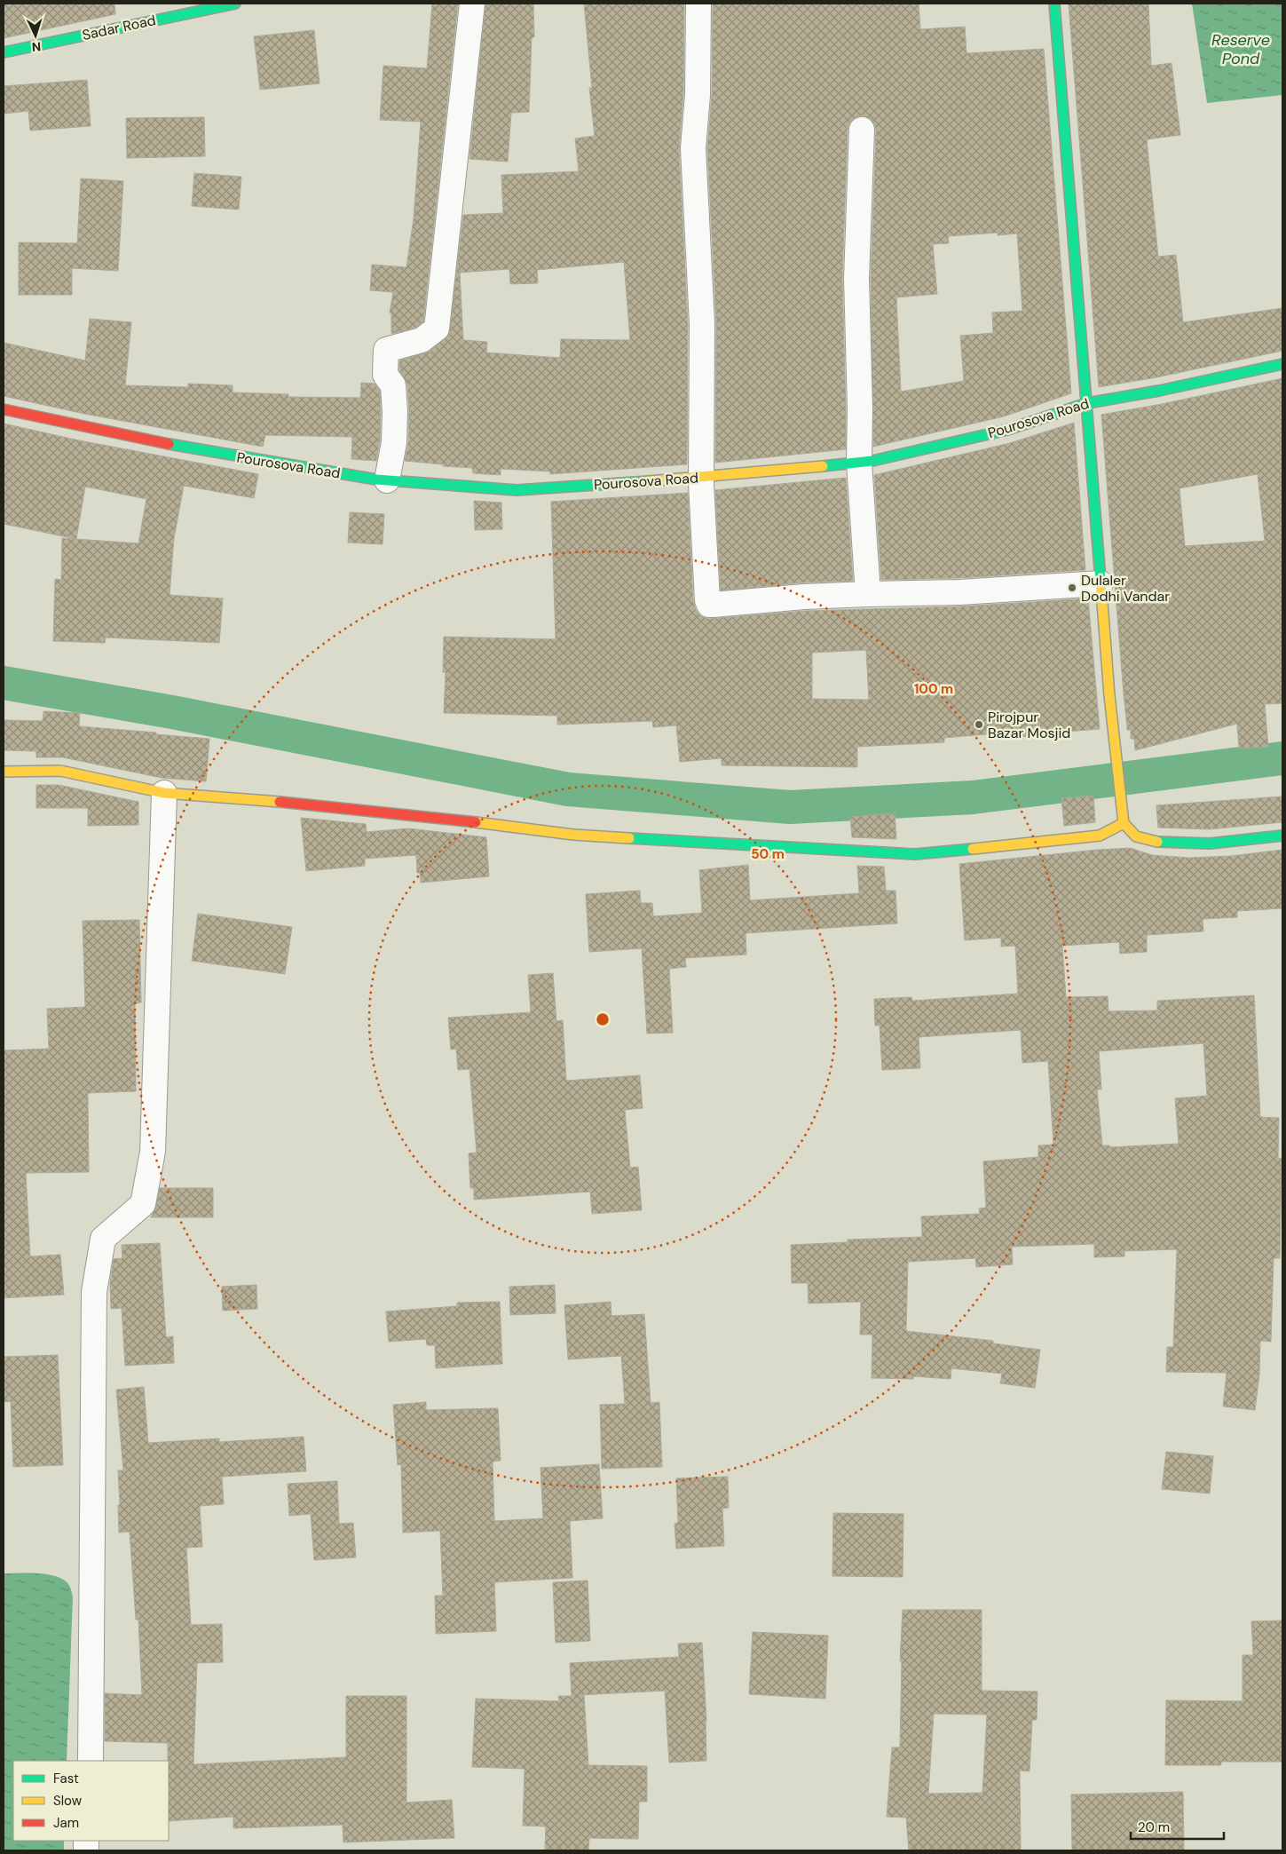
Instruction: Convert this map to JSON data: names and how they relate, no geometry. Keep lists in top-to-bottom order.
{
  "streets": {
    "street": ["Sadar Road", "Pourosova Road"]
  },
  "water": ["Reserve Pond"],
  "places": ["Dulaler Dodhi Vandar", "Pirojpur Bazar Mosjid"],
  "legend": ["Fast", "Slow", "Jam"],
  "scale_bar": "20 m",
  "north": "bottom",
  "rings": ["100 m", "50 m"]
}
